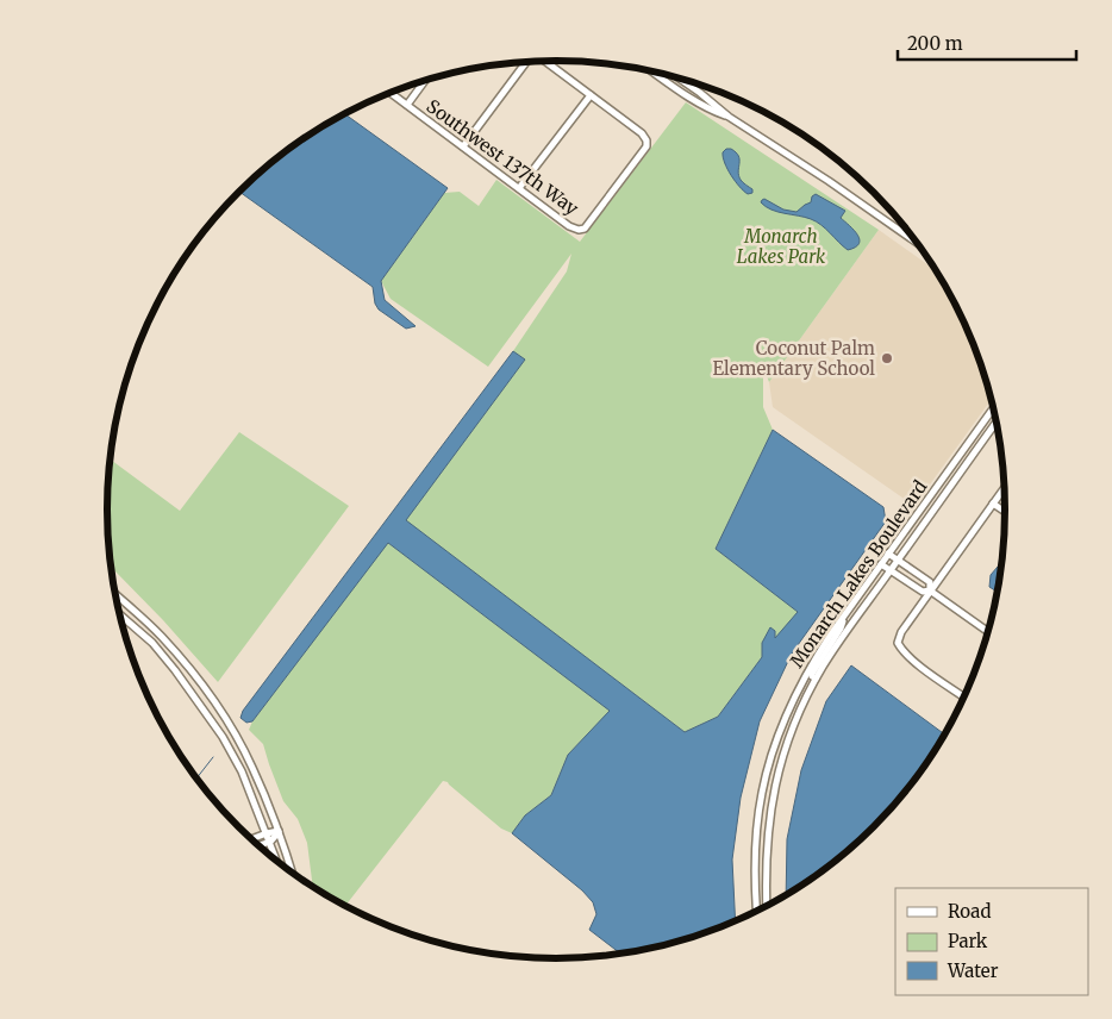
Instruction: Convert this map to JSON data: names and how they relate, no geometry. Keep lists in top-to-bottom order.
{
  "streets": {
    "street": ["Southwest 137th Way", "Monarch Lakes Boulevard"]
  },
  "parks": ["Monarch Lakes Park"],
  "places": ["Coconut Palm Elementary School"],
  "legend": ["Road", "Park", "Water"],
  "scale_bar": "200 m"
}
